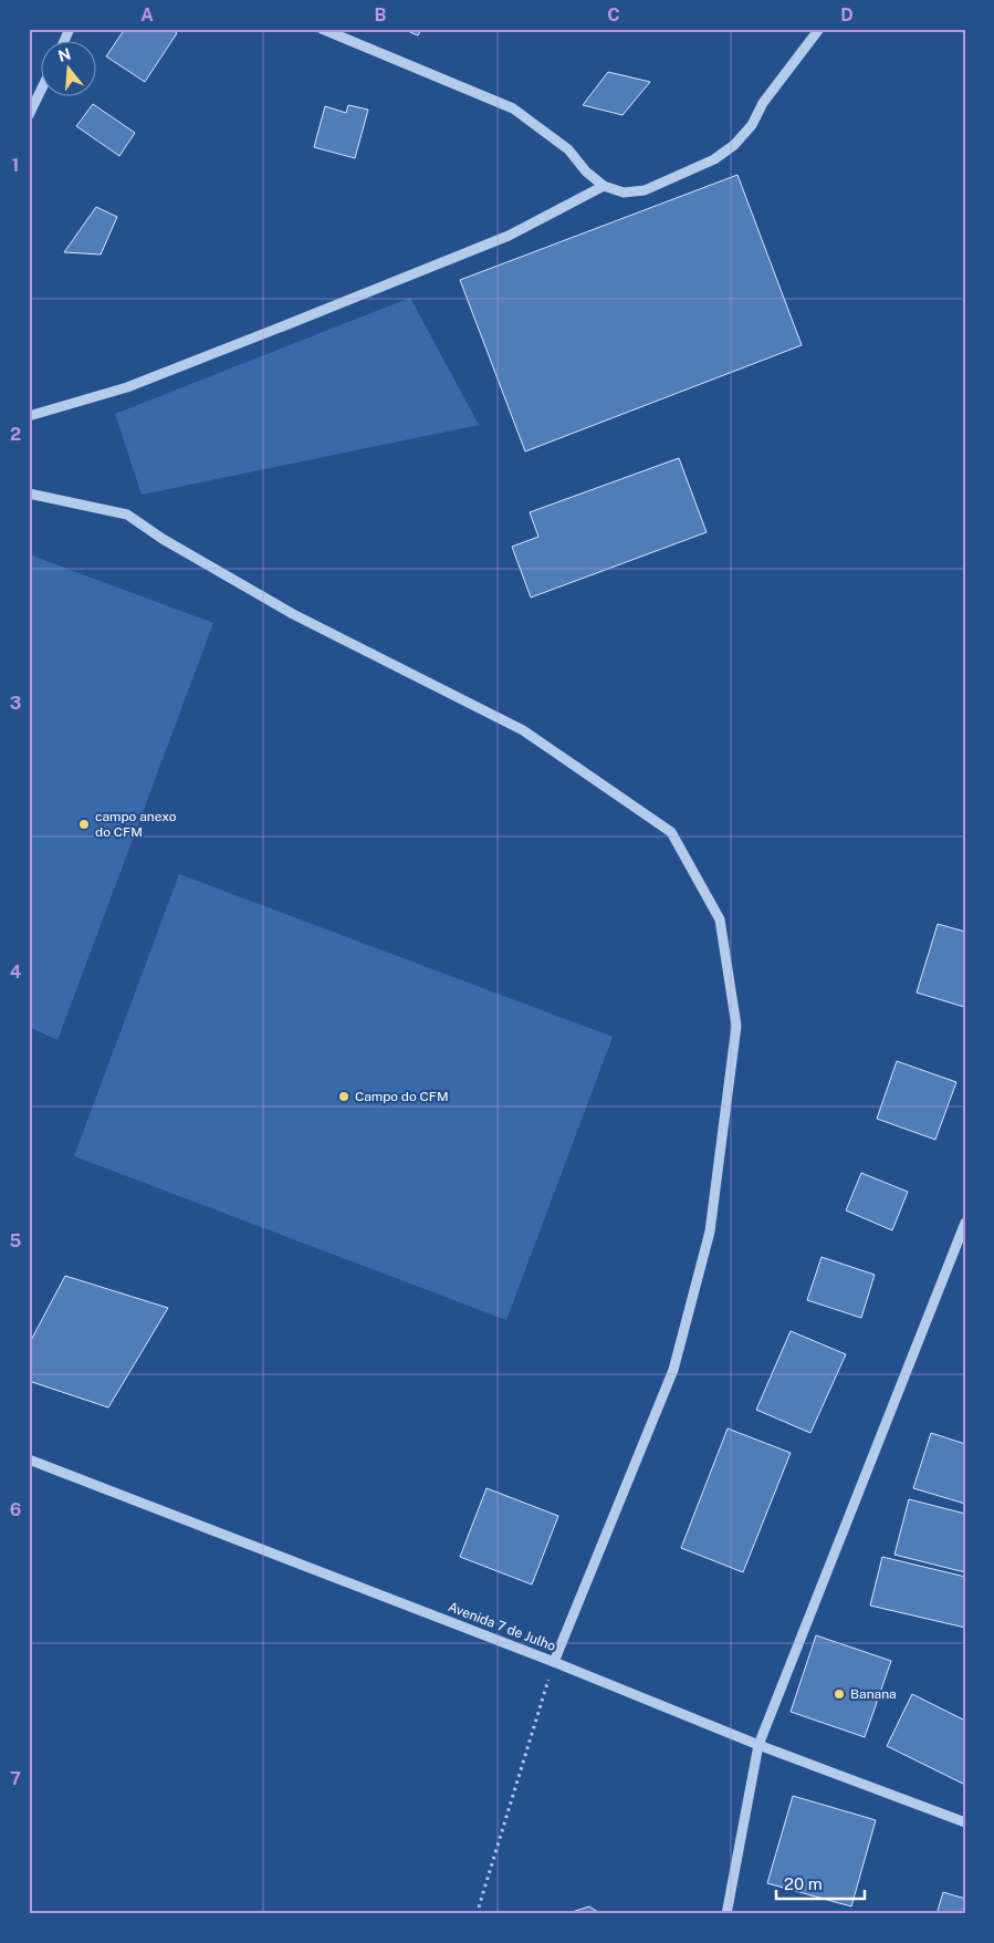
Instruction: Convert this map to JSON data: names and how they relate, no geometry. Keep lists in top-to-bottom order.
{
  "streets": {
    "street": ["Avenida 7 de Julho"]
  },
  "places": ["campo anexo do CFM", "Campo do CFM", "Banana"],
  "scale_bar": "20 m",
  "north": "top",
  "grid": {
    "columns": [
      "A",
      "B",
      "C",
      "D"
    ],
    "rows": [
      "1",
      "2",
      "3",
      "4",
      "5",
      "6",
      "7"
    ]
  }
}
